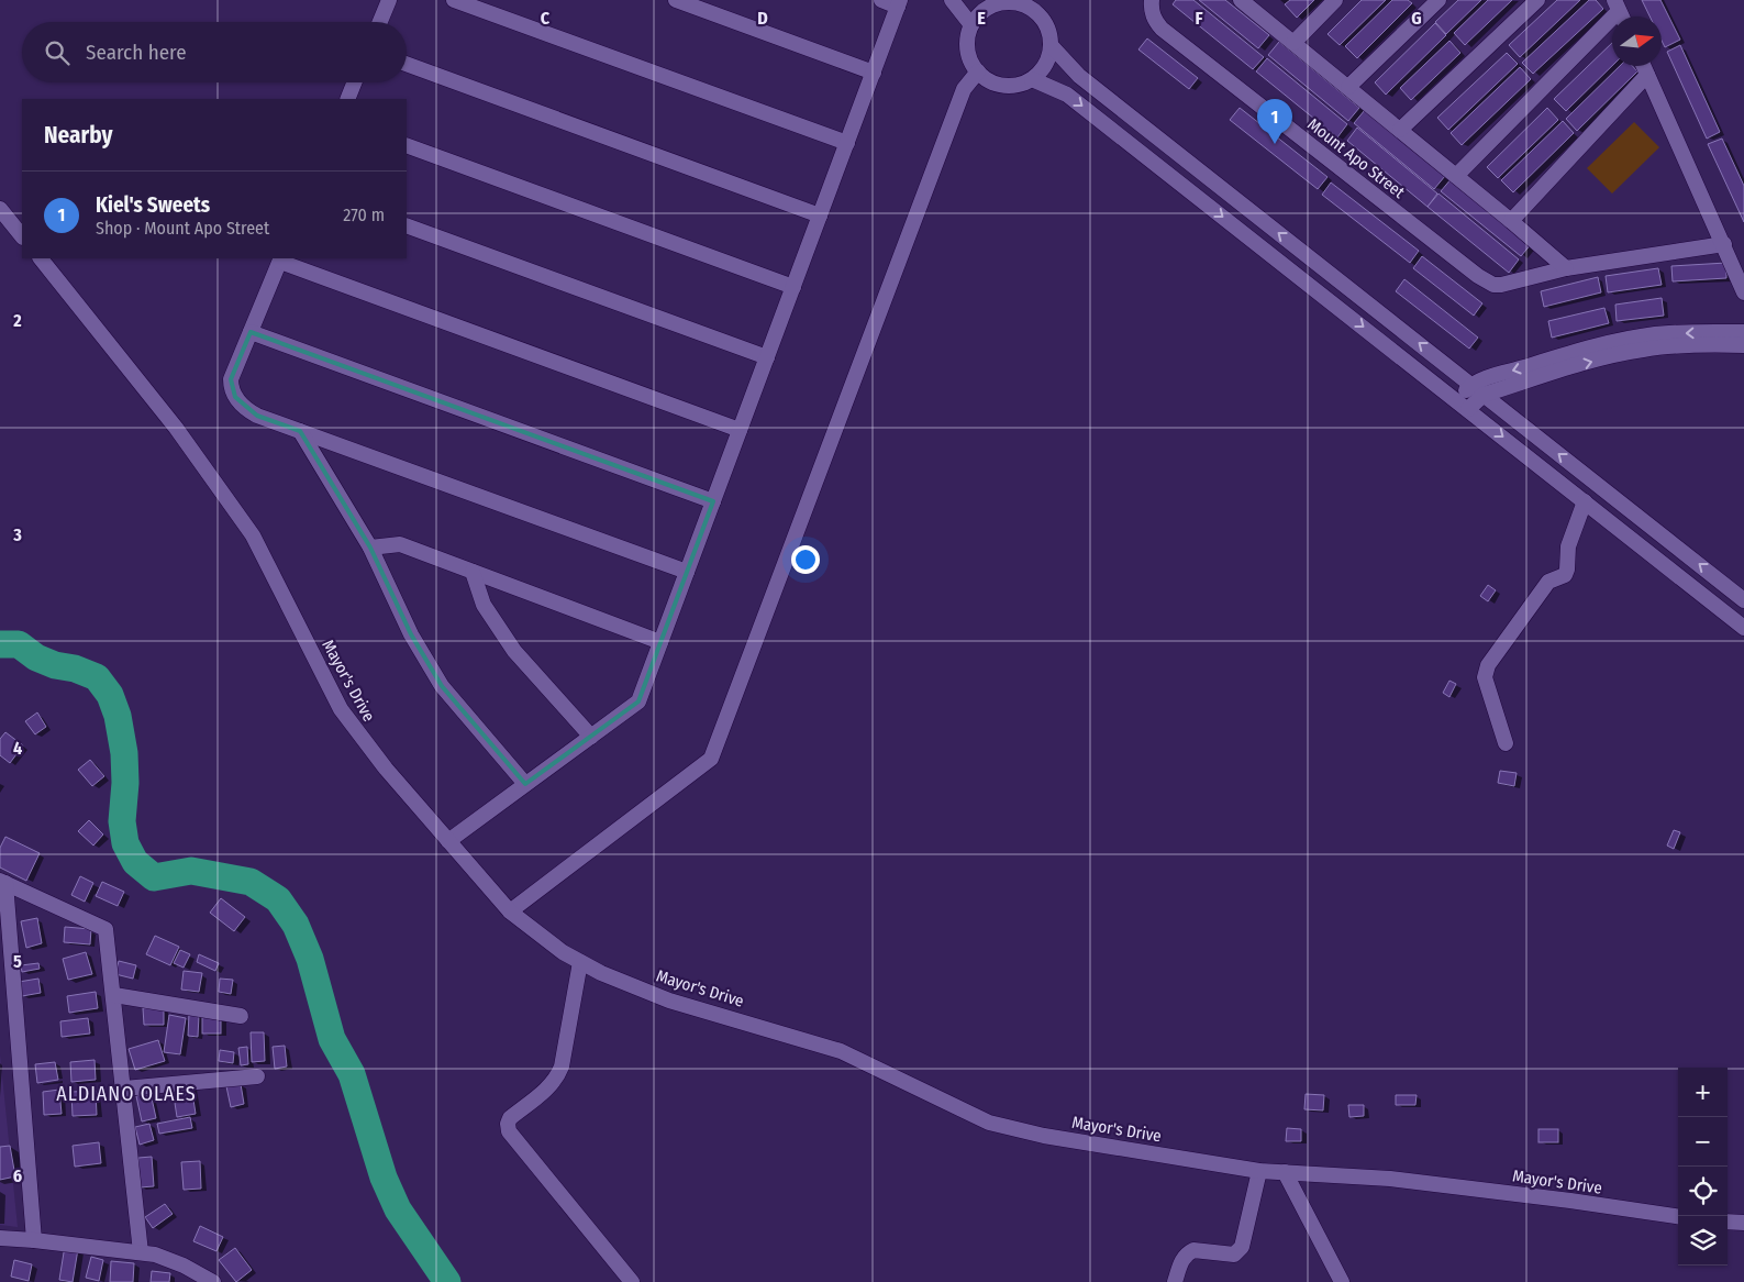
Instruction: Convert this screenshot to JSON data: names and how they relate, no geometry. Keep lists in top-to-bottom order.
{
  "streets": {
    "street": ["Mount Apo Street", "Mayor's Drive"]
  },
  "districts": ["ALDIANO OLAES"],
  "north": "right",
  "page": {
    "search": "Search here",
    "pins": "1",
    "heading": "Nearby",
    "list": [
      {
        "mark": "1",
        "name": "Kiel's Sweets",
        "note": "Shop · Mount Apo Street",
        "value": "270 m"
      }
    ],
    "map_buttons": ["+", "−"]
  },
  "grid": {
    "columns": [
      "C",
      "D",
      "E",
      "F",
      "G"
    ],
    "rows": [
      "2",
      "3",
      "4",
      "5",
      "6"
    ]
  }
}
